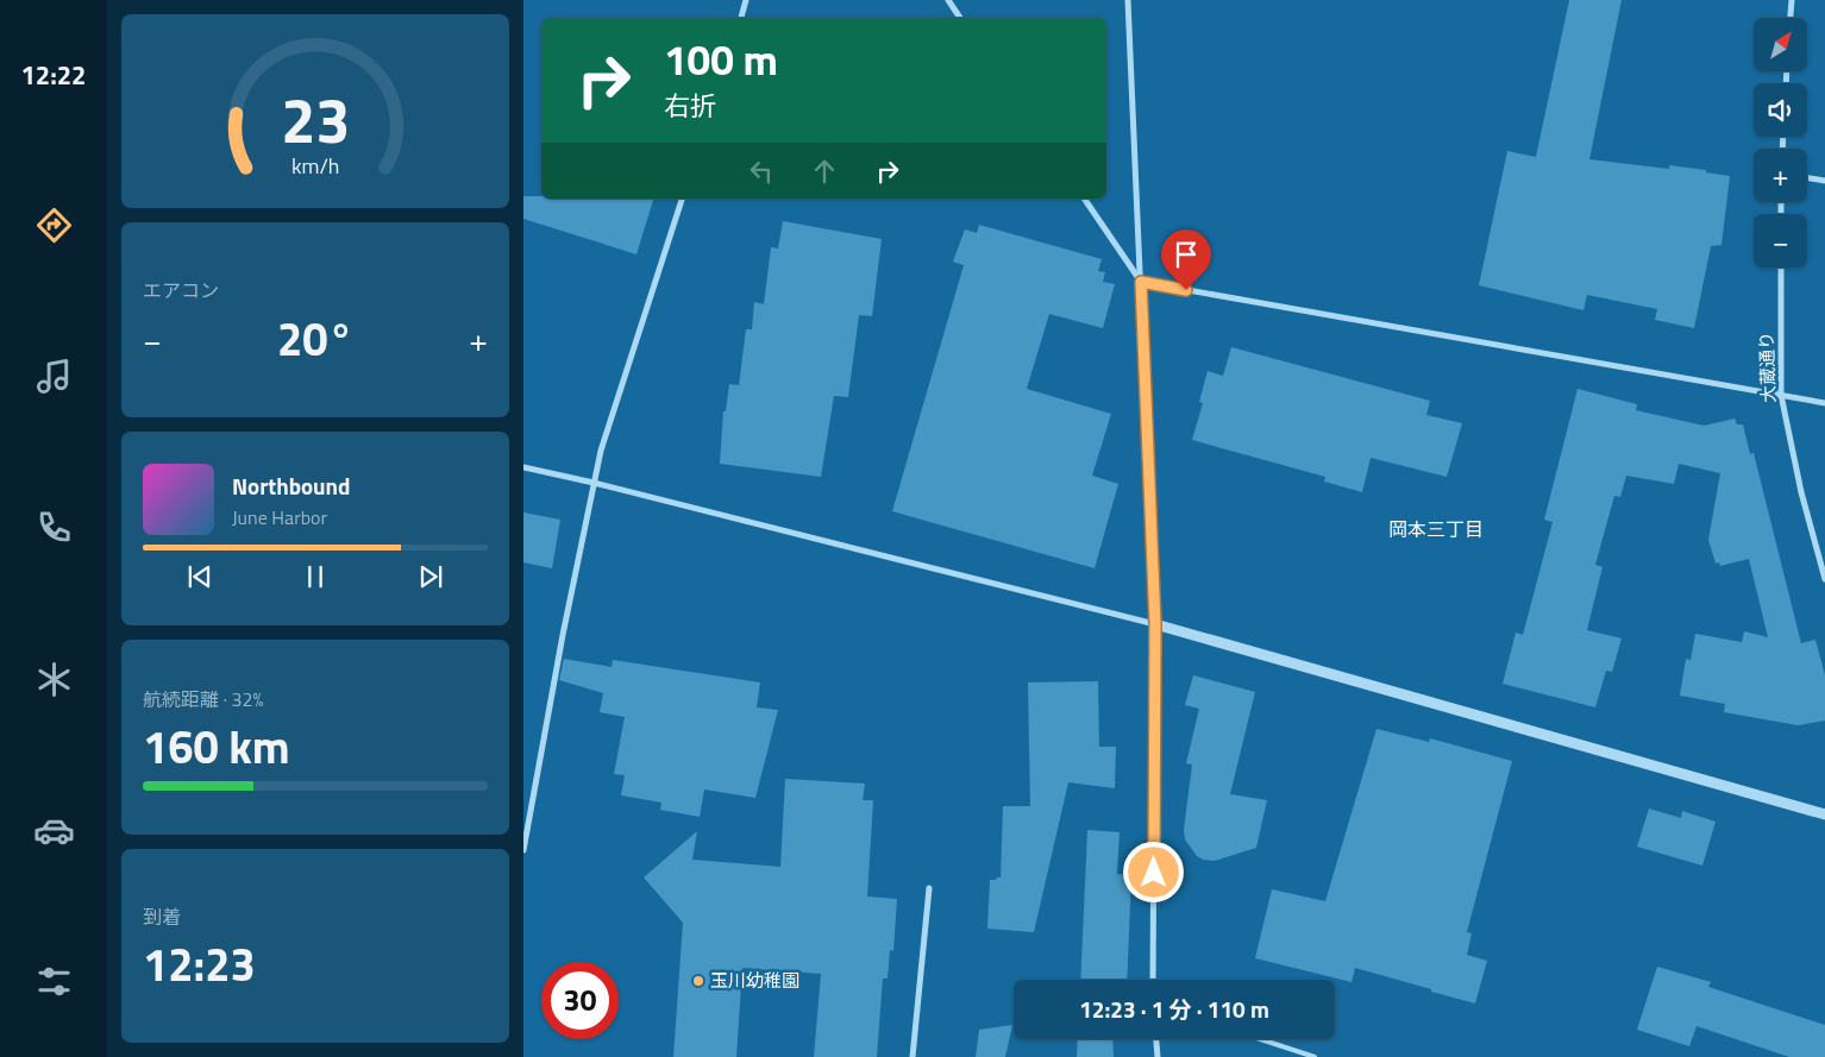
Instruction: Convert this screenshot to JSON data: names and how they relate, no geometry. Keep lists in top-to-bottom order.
{
  "streets": {
    "street": ["大蔵通り"]
  },
  "districts": ["岡本三丁目"],
  "places": ["玉川幼稚園"],
  "north": "top right",
  "page": {
    "tabs": "12:22",
    "map_buttons": ["+", "−"],
    "turn": ["100 m", "右折"],
    "tile": [
      "エアコン",
      ["航続距離 · 32%", "160 km"],
      ["到着", "12:23"]
    ],
    "heat": ["−", "20°", "+"],
    "song": ["Northbound", "June Harbor"],
    "limit": "30",
    "trip": "12:23 · 1 分 · 110 m",
    "gauge": ["23", "km/h"]
  }
}
